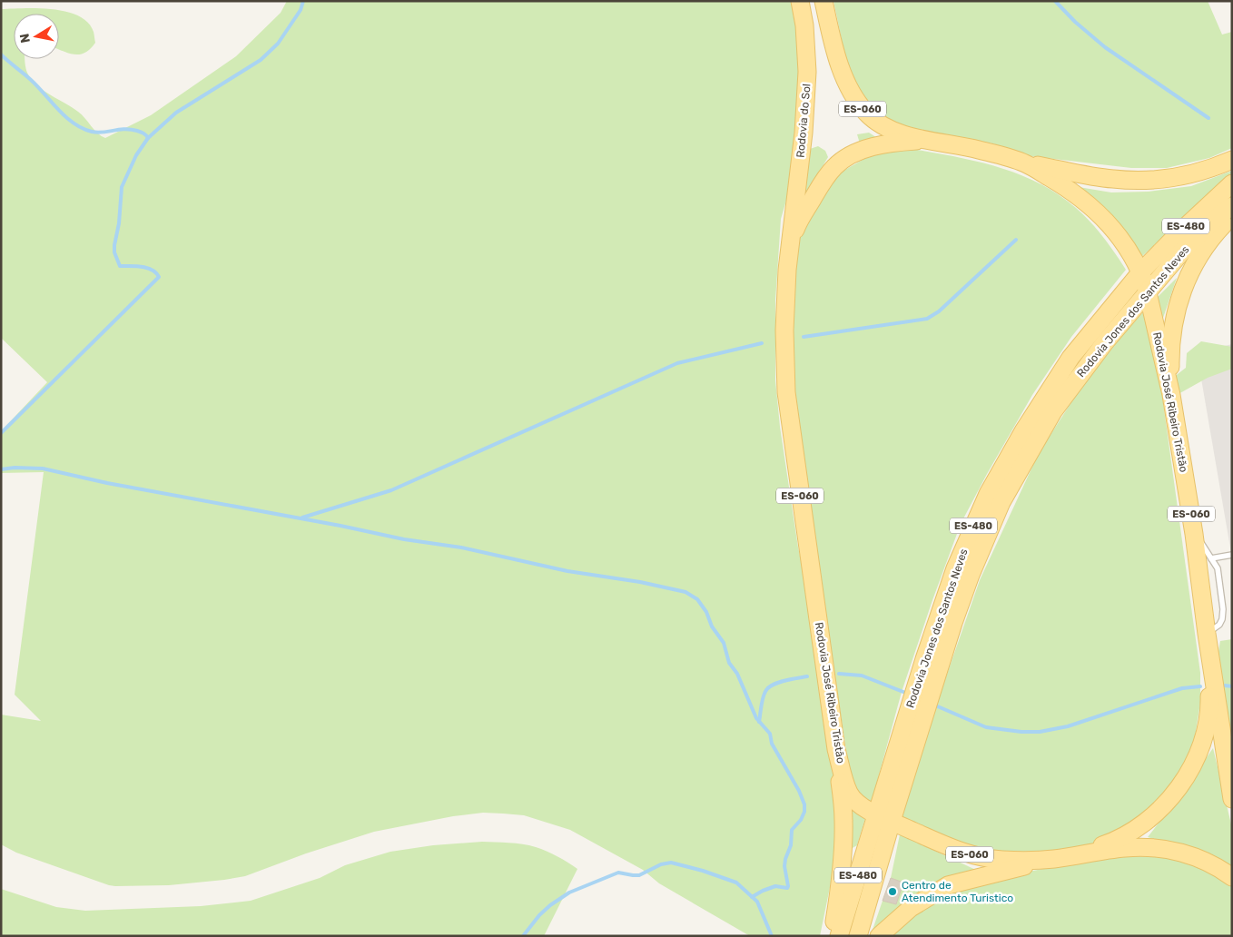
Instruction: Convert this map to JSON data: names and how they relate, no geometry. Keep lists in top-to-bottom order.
{
  "streets": {
    "main road": [
      "ES-060",
      "Rodovia do Sol",
      "ES-480",
      "Rodovia Jones dos Santos Neves",
      "Rodovia José Ribeiro Tristão"
    ]
  },
  "crossings": [
    ["ES-060", "Rodovia José Ribeiro Tristão"],
    ["Rodovia do Sol", "Rodovia José Ribeiro Tristão"],
    ["Rodovia Jones dos Santos Neves", "Rodovia José Ribeiro Tristão"]
  ],
  "places": ["Centro de Atendimento Turistico"],
  "north": "left"
}
